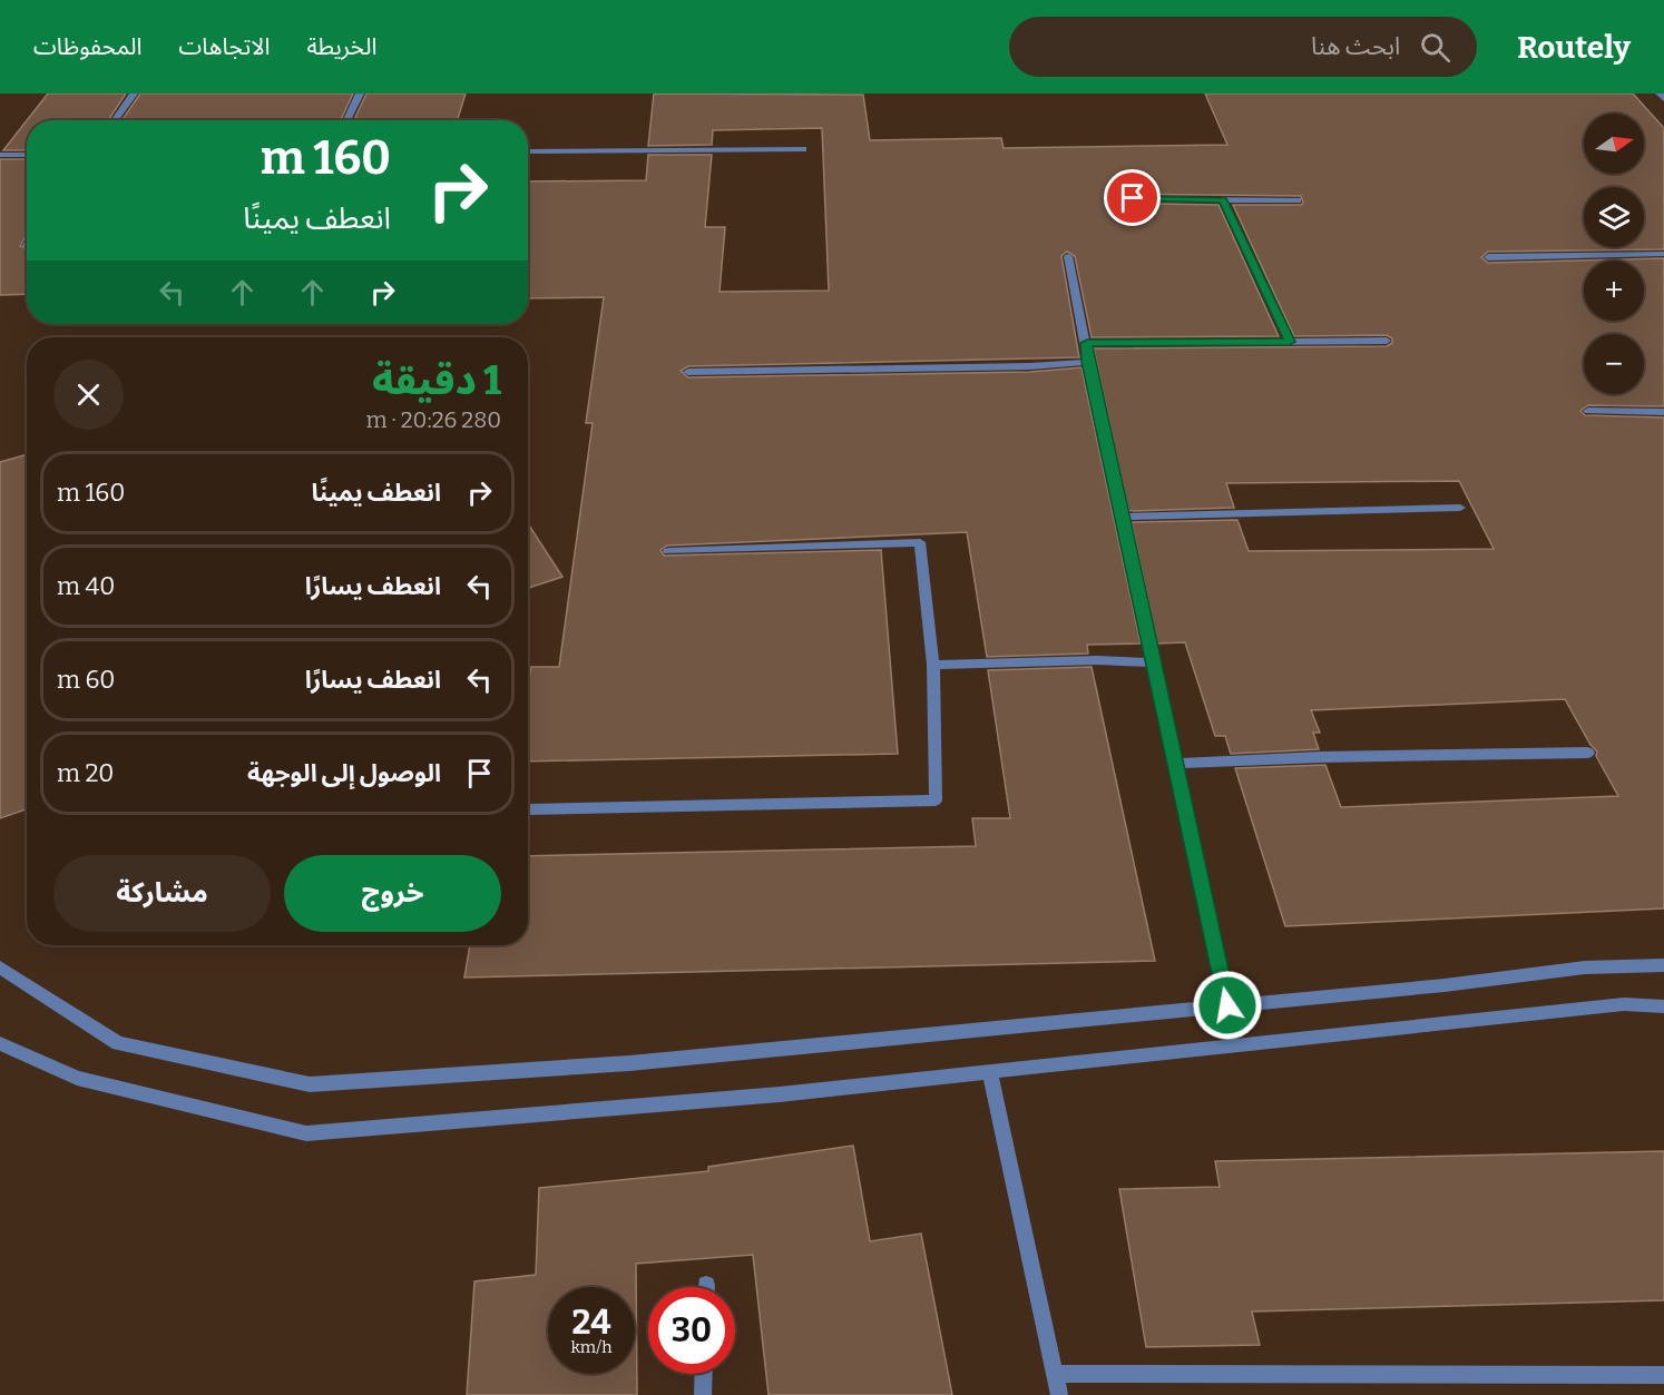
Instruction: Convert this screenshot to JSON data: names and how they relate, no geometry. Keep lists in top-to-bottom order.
{
  "north": "right",
  "page": {
    "header": "Routely",
    "search": "ابحث هنا",
    "nav": ["الخريطة", "الاتجاهات", "المحفوظات"],
    "map_buttons": ["+", "−"],
    "turn": ["160 m", "انعطف يمينًا"],
    "heading": ["1 دقيقة", "280 m · 20:26"],
    "list": [
      {
        "name": "انعطف يمينًا",
        "value": "160 m"
      },
      {
        "name": "انعطف يسارًا",
        "value": "40 m"
      },
      {
        "name": "انعطف يسارًا",
        "value": "60 m"
      },
      {
        "name": "الوصول إلى الوجهة",
        "value": "20 m"
      }
    ],
    "buttons": ["خروج", "مشاركة"],
    "speed": "24 km/h",
    "limit": "30"
  }
}
